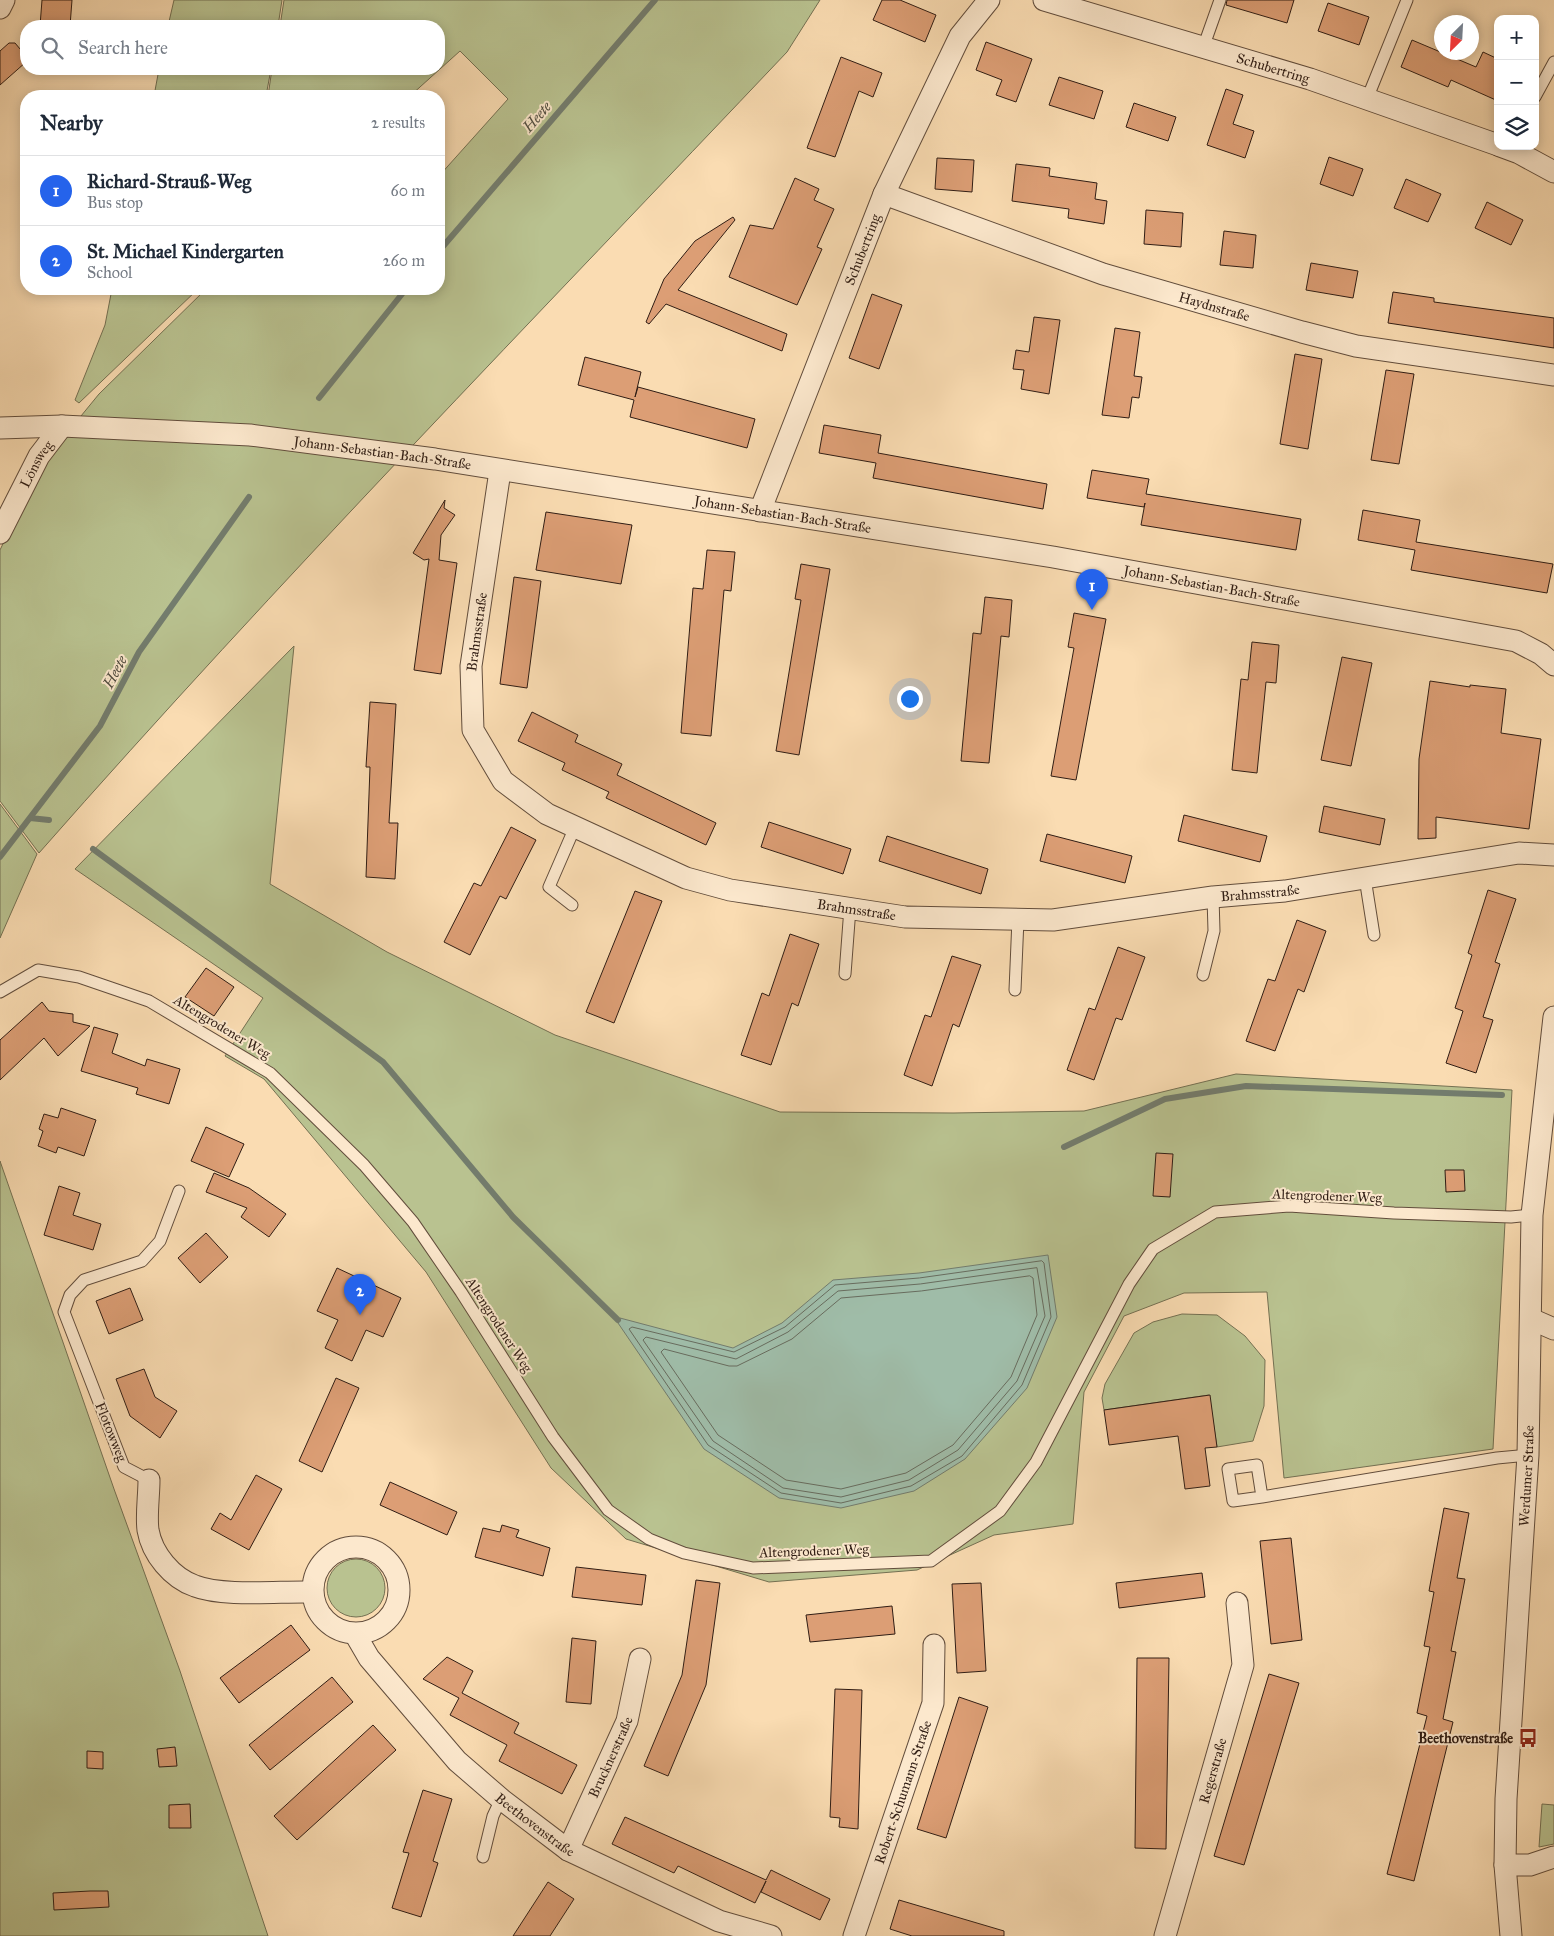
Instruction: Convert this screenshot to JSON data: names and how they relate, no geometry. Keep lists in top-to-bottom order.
{
  "streets": {
    "street": [
      "Schubertring",
      "Haydnstraße",
      "Johann-Sebastian-Bach-Straße",
      "Lönsweg",
      "Brahmsstraße",
      "Flotowweg",
      "Werdumer Straße",
      "Brucknerstraße",
      "Regerstraße",
      "Robert-Schumann-Straße",
      "Beethovenstraße"
    ],
    "lane": ["Altengrodener Weg"]
  },
  "crossings": [
    ["Schubertring", "Haydnstraße"],
    ["Schubertring", "Johann-Sebastian-Bach-Straße"],
    ["Johann-Sebastian-Bach-Straße", "Lönsweg"],
    ["Johann-Sebastian-Bach-Straße", "Brahmsstraße"],
    ["Altengrodener Weg", "Werdumer Straße"],
    ["Flotowweg", "Beethovenstraße"],
    ["Brucknerstraße", "Beethovenstraße"]
  ],
  "water": ["Heete"],
  "places": {
    "bus stop": ["Beethovenstraße"]
  },
  "north": "bottom left",
  "page": {
    "map_buttons": ["+", "−"],
    "search": "Search here",
    "heading": ["Nearby", "2 results"],
    "list": [
      {
        "mark": "1",
        "name": "Richard-Strauß-Weg",
        "note": "Bus stop",
        "value": "60 m"
      },
      {
        "mark": "2",
        "name": "St. Michael Kindergarten",
        "note": "School",
        "value": "260 m"
      }
    ],
    "pins": ["1", "2"]
  }
}
